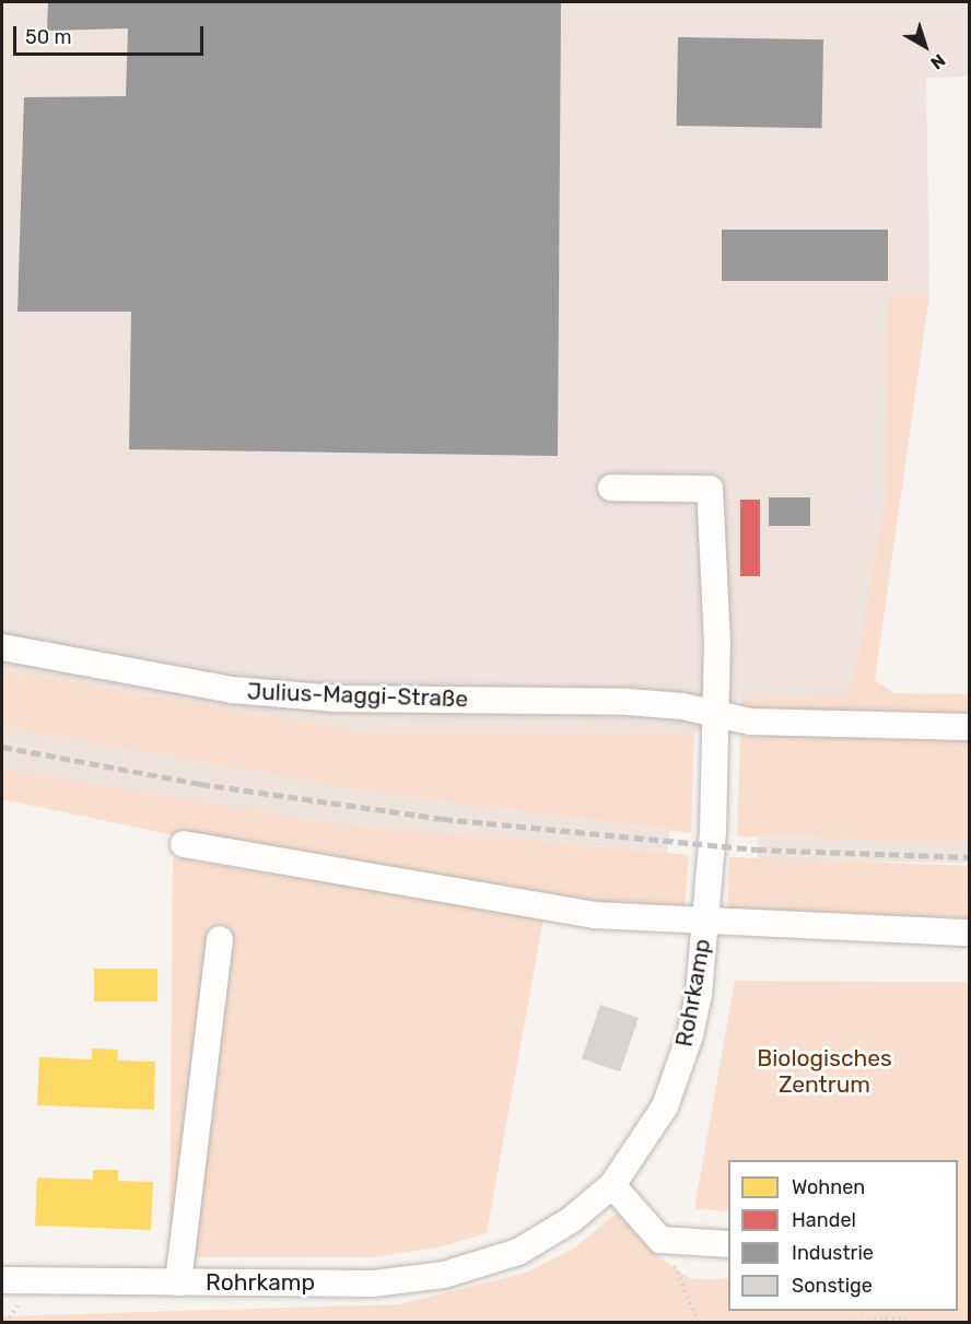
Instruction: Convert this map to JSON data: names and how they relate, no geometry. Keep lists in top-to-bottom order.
{
  "streets": {
    "street": ["Julius-Maggi-Straße", "Rohrkamp"]
  },
  "crossings": [
    ["Julius-Maggi-Straße", "Rohrkamp"]
  ],
  "parks": ["Biologisches Zentrum"],
  "legend": [
    "Wohnen",
    "Handel",
    "Industrie",
    "Sonstige"
  ],
  "scale_bar": "50 m",
  "north": "bottom right"
}
